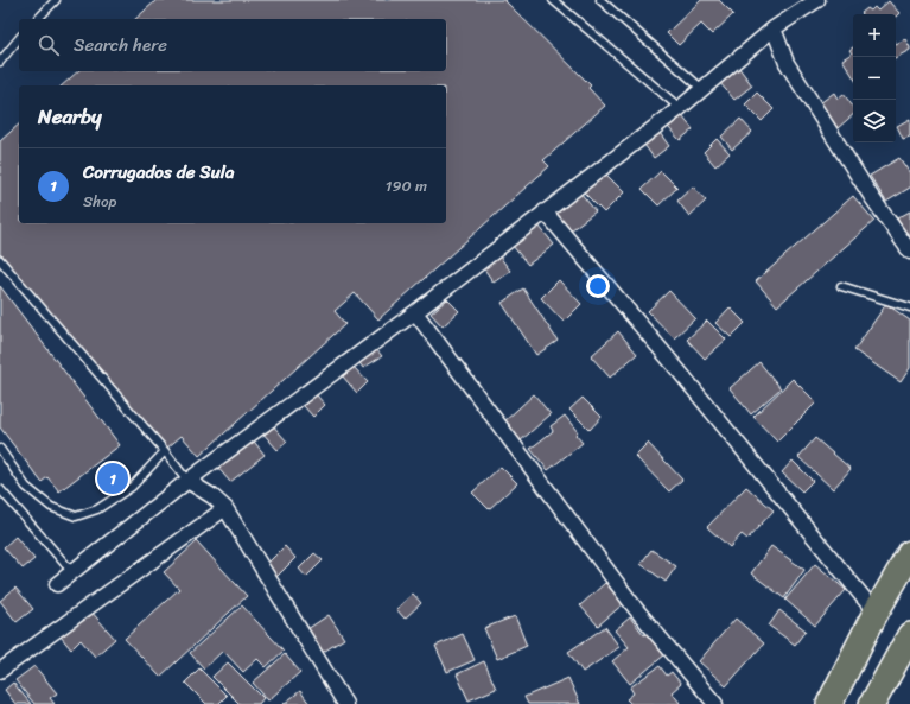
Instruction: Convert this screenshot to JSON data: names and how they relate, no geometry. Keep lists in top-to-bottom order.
{
  "page": {
    "map_buttons": ["+", "−"],
    "search": "Search here",
    "heading": "Nearby",
    "list": [
      {
        "mark": "1",
        "name": "Corrugados de Sula",
        "note": "Shop",
        "value": "190 m"
      }
    ],
    "pins": "1"
  }
}
